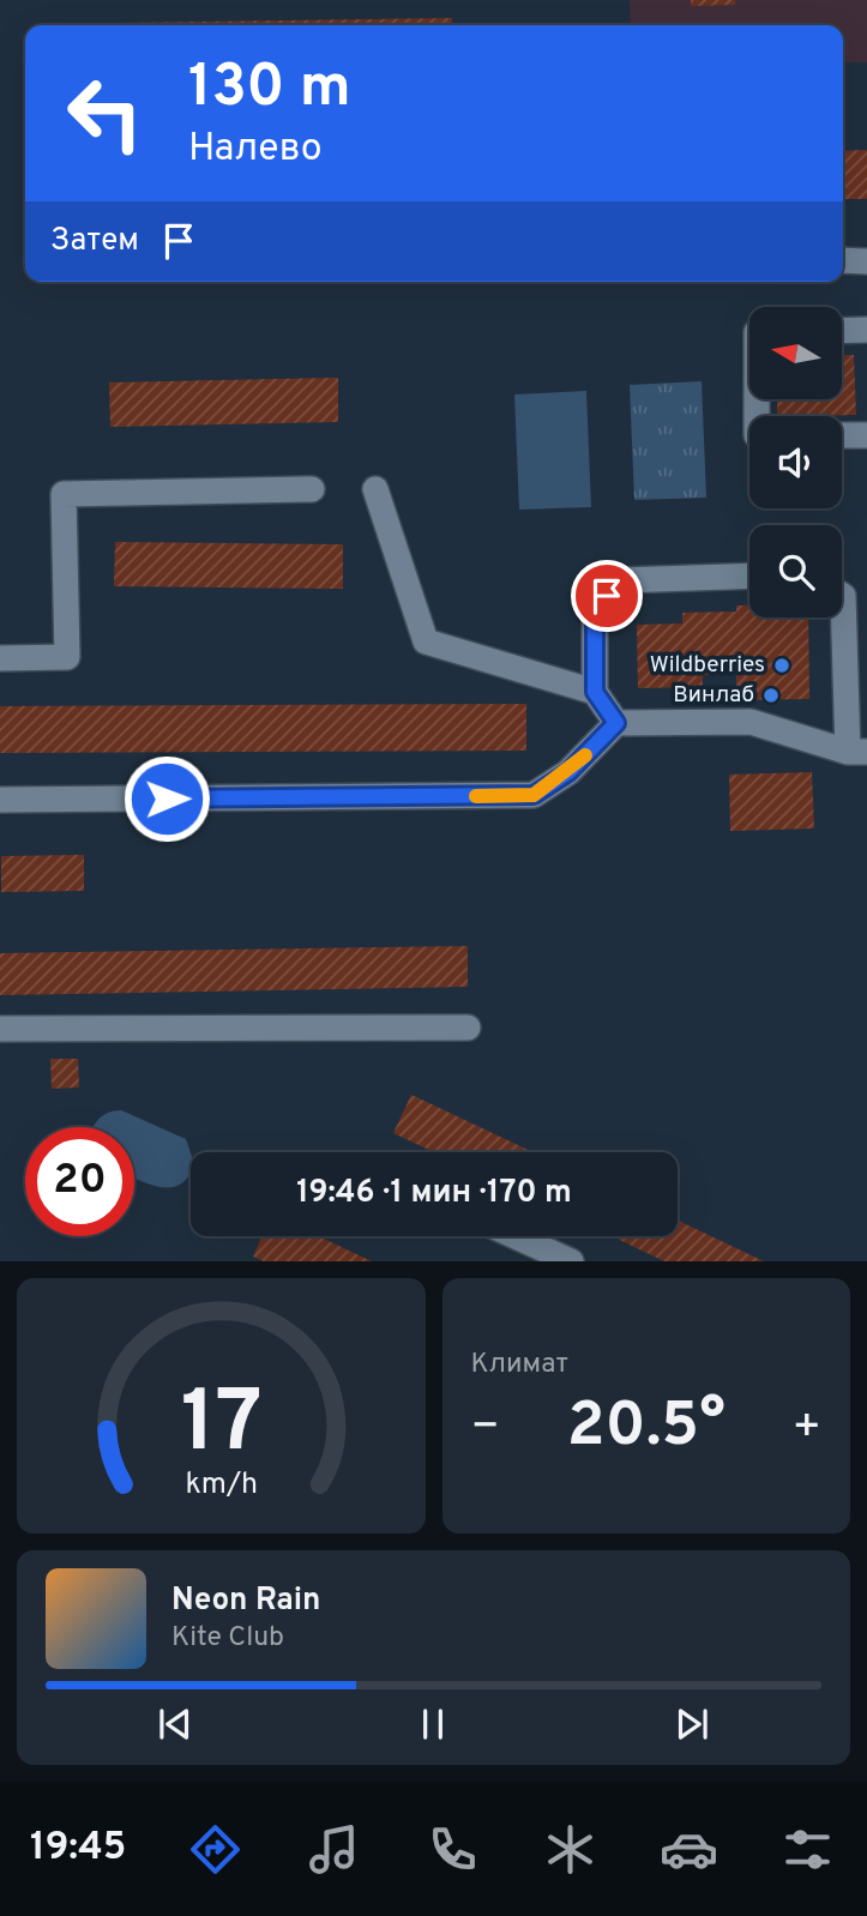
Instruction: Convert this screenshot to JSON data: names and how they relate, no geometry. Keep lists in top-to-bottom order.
{
  "places": ["Wildberries", "Винлаб"],
  "north": "left",
  "page": {
    "turn": ["130 m", "Налево"],
    "then": "Затем",
    "limit": "20",
    "trip": "19:46 · 1 мин · 170 m",
    "tile": "Климат",
    "heat": ["−", "20.5°", "+"],
    "song": ["Neon Rain", "Kite Club"],
    "tabs": "19:45",
    "gauge": ["17", "km/h"]
  }
}
